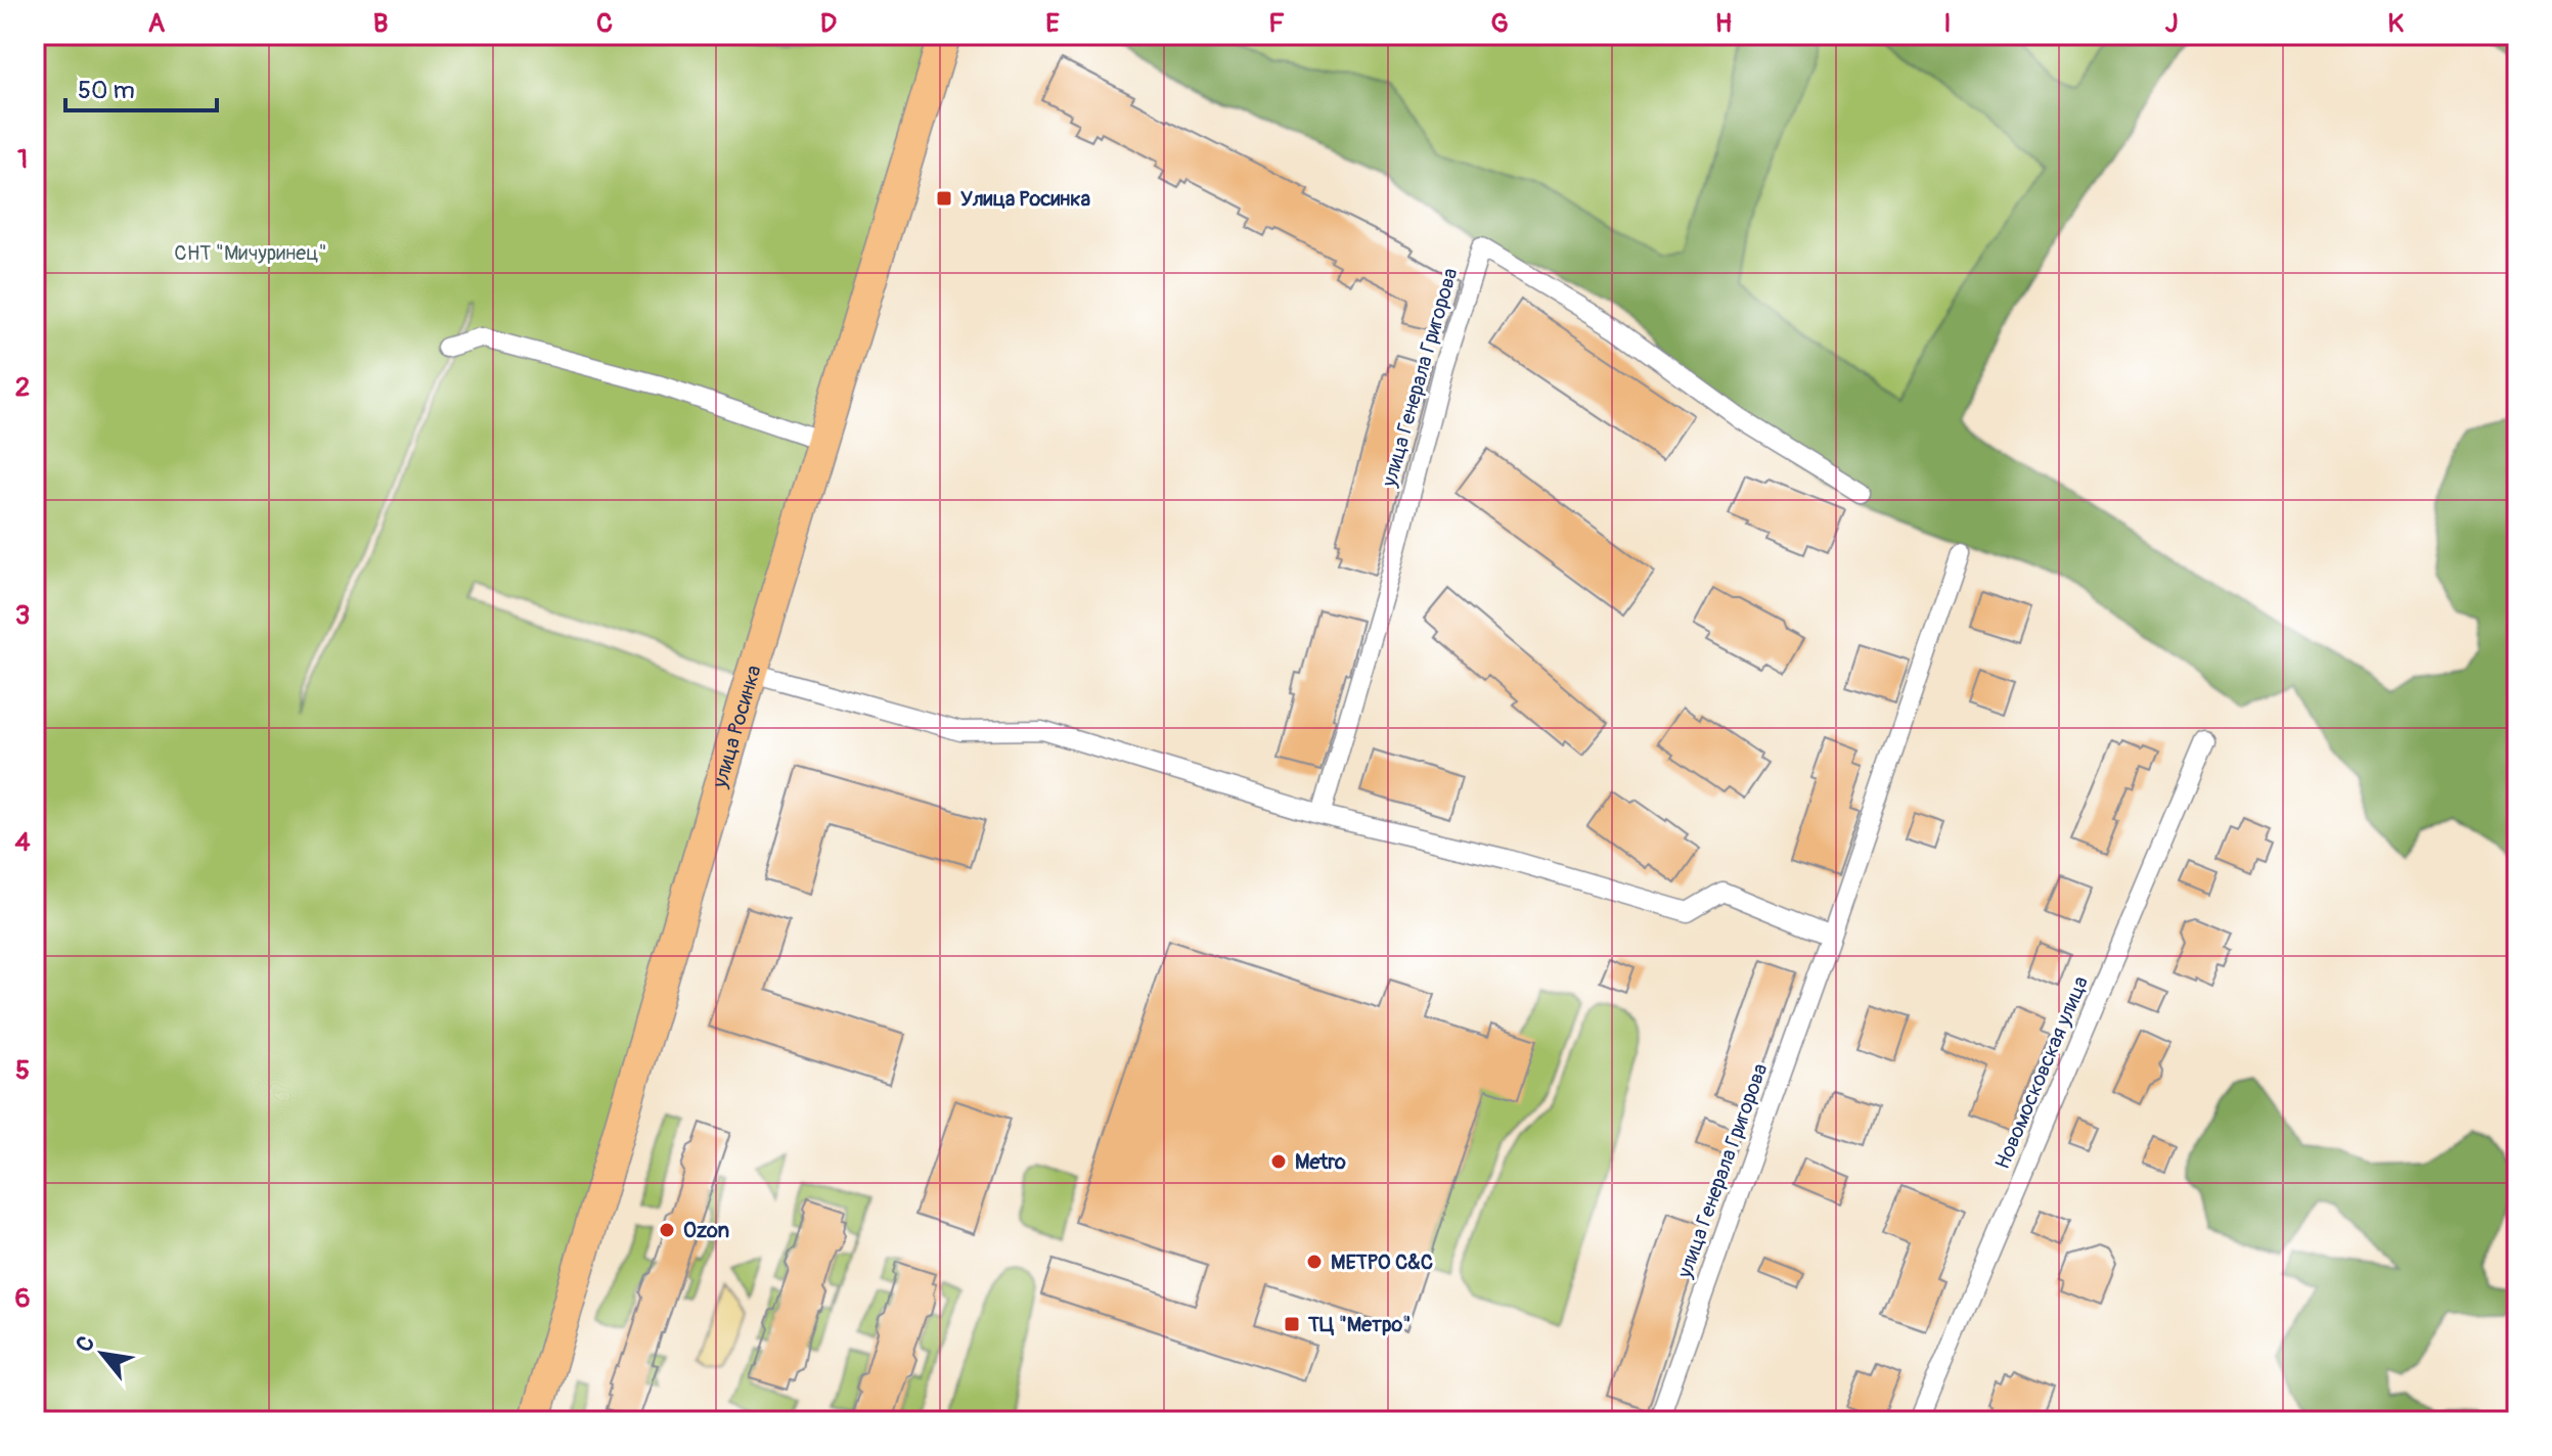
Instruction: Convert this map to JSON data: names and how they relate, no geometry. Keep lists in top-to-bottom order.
{
  "streets": {
    "main road": ["улица Росинка"],
    "street": ["улица Генерала Григорова", "Новомосковская улица"]
  },
  "parks": ["СНТ \"Мичуринец\""],
  "places": {
    "transit": ["Улица Росинка", "ТЦ \"Метро\""],
    "other": ["Metro", "Ozon", "МЕТРО С&С"]
  },
  "scale_bar": "50 m",
  "north": "top left",
  "grid": {
    "columns": [
      "A",
      "B",
      "C",
      "D",
      "E",
      "F",
      "G",
      "H",
      "I",
      "J",
      "K"
    ],
    "rows": [
      "1",
      "2",
      "3",
      "4",
      "5",
      "6"
    ]
  }
}
